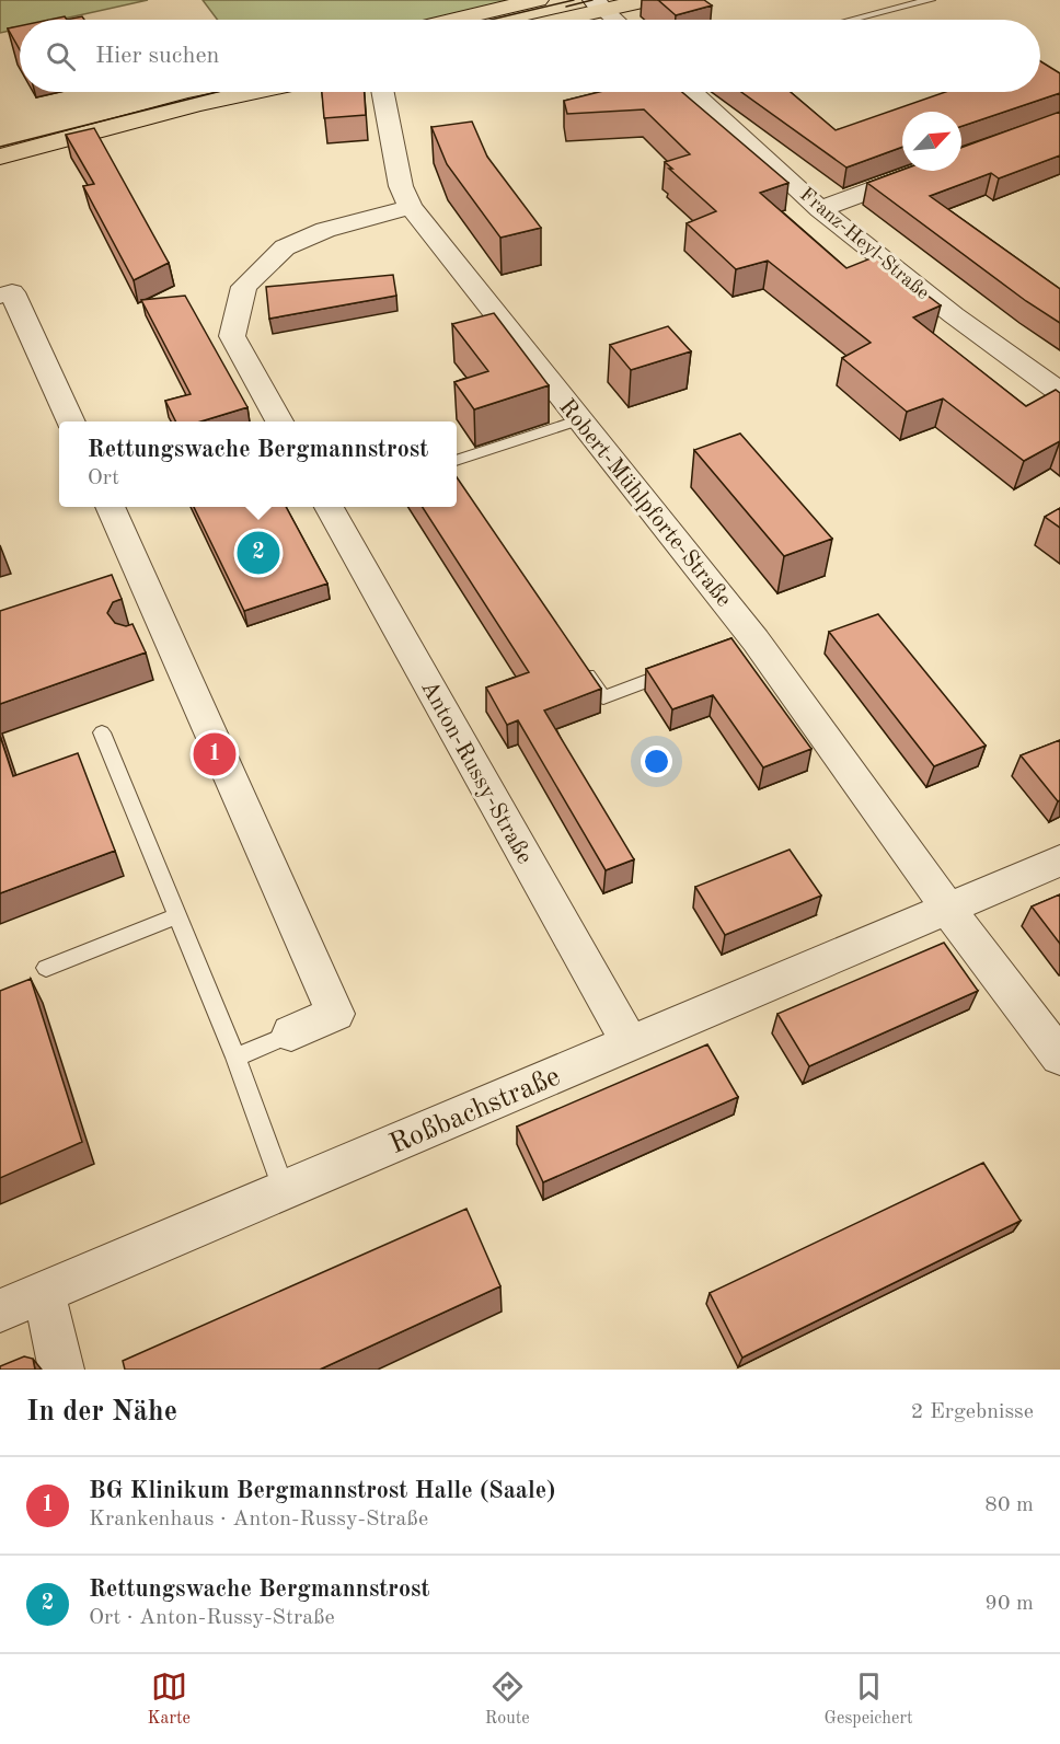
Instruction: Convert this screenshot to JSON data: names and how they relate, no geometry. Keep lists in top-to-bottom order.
{
  "streets": {
    "street": [
      "Franz-Heyl-Straße",
      "Robert-Mühlpforte-Straße",
      "Anton-Russy-Straße",
      "Roßbachstraße"
    ]
  },
  "crossings": [
    ["Robert-Mühlpforte-Straße", "Roßbachstraße"],
    ["Anton-Russy-Straße", "Roßbachstraße"]
  ],
  "north": "top right",
  "page": {
    "search": "Hier suchen",
    "popup": ["Rettungswache Bergmannstrost", "Ort"],
    "pins": ["2", "1"],
    "heading": ["In der Nähe", "2 Ergebnisse"],
    "list": [
      {
        "mark": "1",
        "name": "BG Klinikum Bergmannstrost Halle (Saale)",
        "note": "Krankenhaus · Anton-Russy-Straße",
        "value": "80 m"
      },
      {
        "mark": "2",
        "name": "Rettungswache Bergmannstrost",
        "note": "Ort · Anton-Russy-Straße",
        "value": "90 m"
      }
    ],
    "nav": ["Karte", "Route", "Gespeichert"]
  }
}
